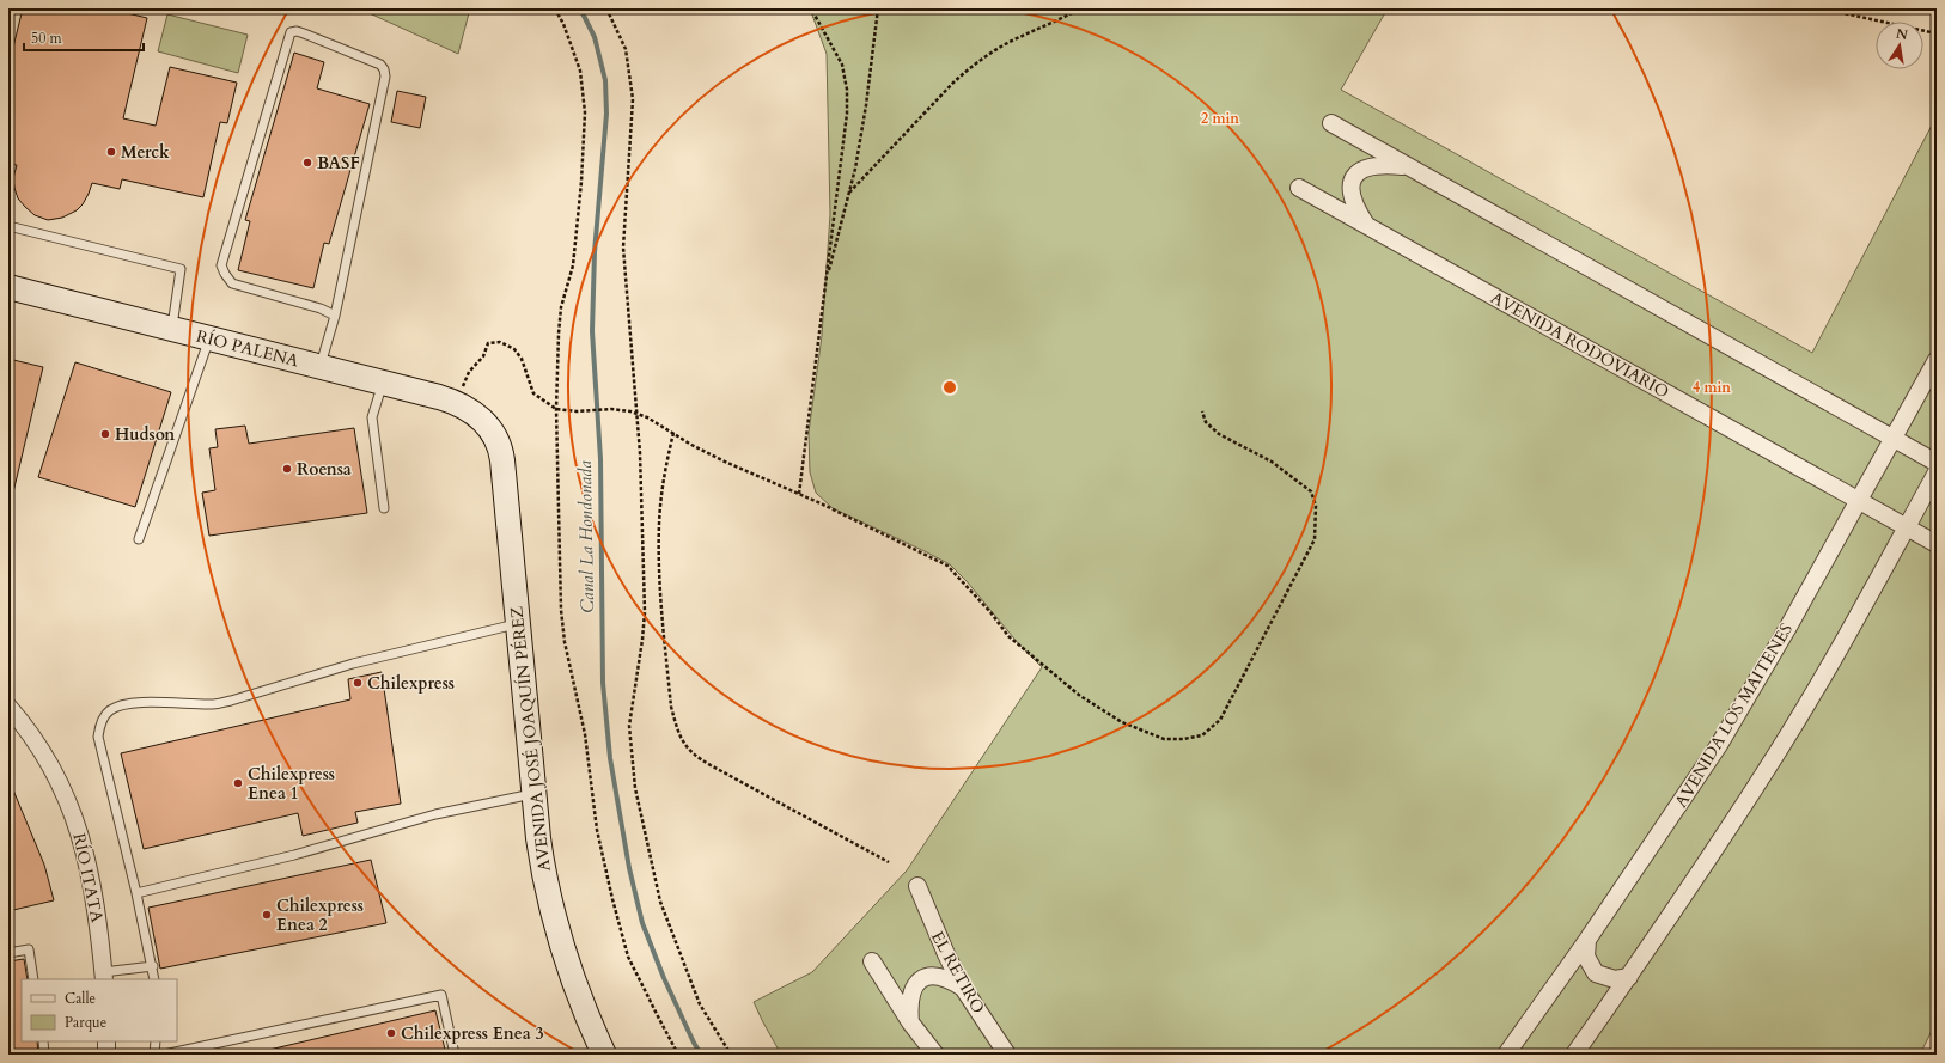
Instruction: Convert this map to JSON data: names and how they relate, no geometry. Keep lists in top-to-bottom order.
{
  "streets": {
    "main road": ["RÍO PALENA", "AVENIDA JOSÉ JOAQUÍN PÉREZ"],
    "street": [
      "AVENIDA RODOVIARIO",
      "AVENIDA LOS MAITENES",
      "RÍO ITATA",
      "EL RETIRO"
    ]
  },
  "crossings": [
    ["AVENIDA RODOVIARIO", "AVENIDA LOS MAITENES"],
    ["RÍO PALENA", "AVENIDA JOSÉ JOAQUÍN PÉREZ"]
  ],
  "water": ["Canal La Hondonada"],
  "places": [
    "Merck",
    "BASF",
    "Hudson",
    "Roensa",
    "Chilexpress",
    "Chilexpress Enea 1",
    "Chilexpress Enea 2",
    "Chilexpress Enea 3"
  ],
  "legend": ["Calle", "Parque"],
  "scale_bar": "50 m",
  "north": "top",
  "rings": ["2 min", "4 min"]
}
